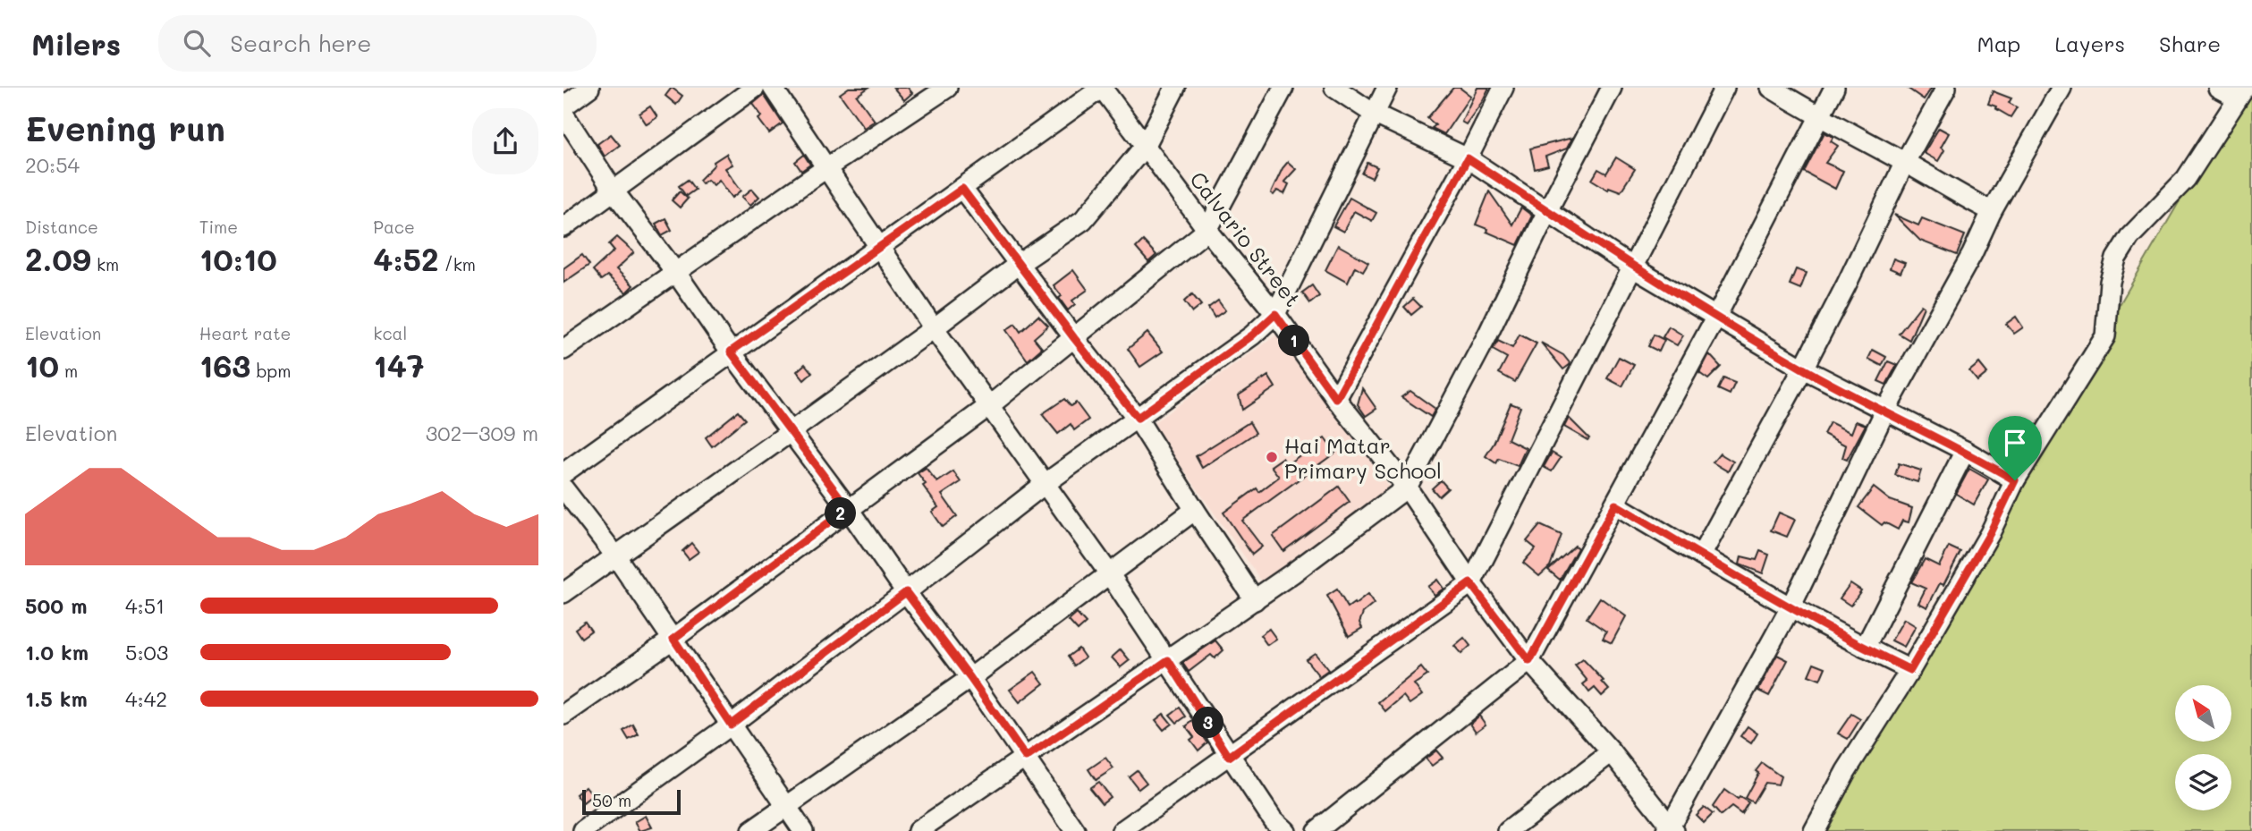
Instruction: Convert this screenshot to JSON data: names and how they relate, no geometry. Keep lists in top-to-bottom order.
{
  "streets": {
    "street": ["Calvario Street"]
  },
  "places": ["Hai Matar Primary School"],
  "scale_bar": "50 m",
  "north": "top left",
  "page": {
    "header": "Milers",
    "search": "Search here",
    "nav": ["Map", "Layers", "Share"],
    "heading": ["Evening run", "20:54"],
    "stats": [
      ["Distance", "2.09 km"],
      ["Time", "10:10"],
      ["Pace", "4:52 /km"],
      ["Elevation", "10 m"],
      ["Heart rate", "163 bpm"],
      ["kcal", "147"]
    ],
    "pins": ["1", "2", "3"],
    "chart": ["Elevation", "302–309 m"],
    "list": [
      {
        "name": "500 m",
        "note": "4:51"
      },
      {
        "name": "1.0 km",
        "note": "5:03"
      },
      {
        "name": "1.5 km",
        "note": "4:42"
      }
    ],
    "scale": "50 m"
  }
}
